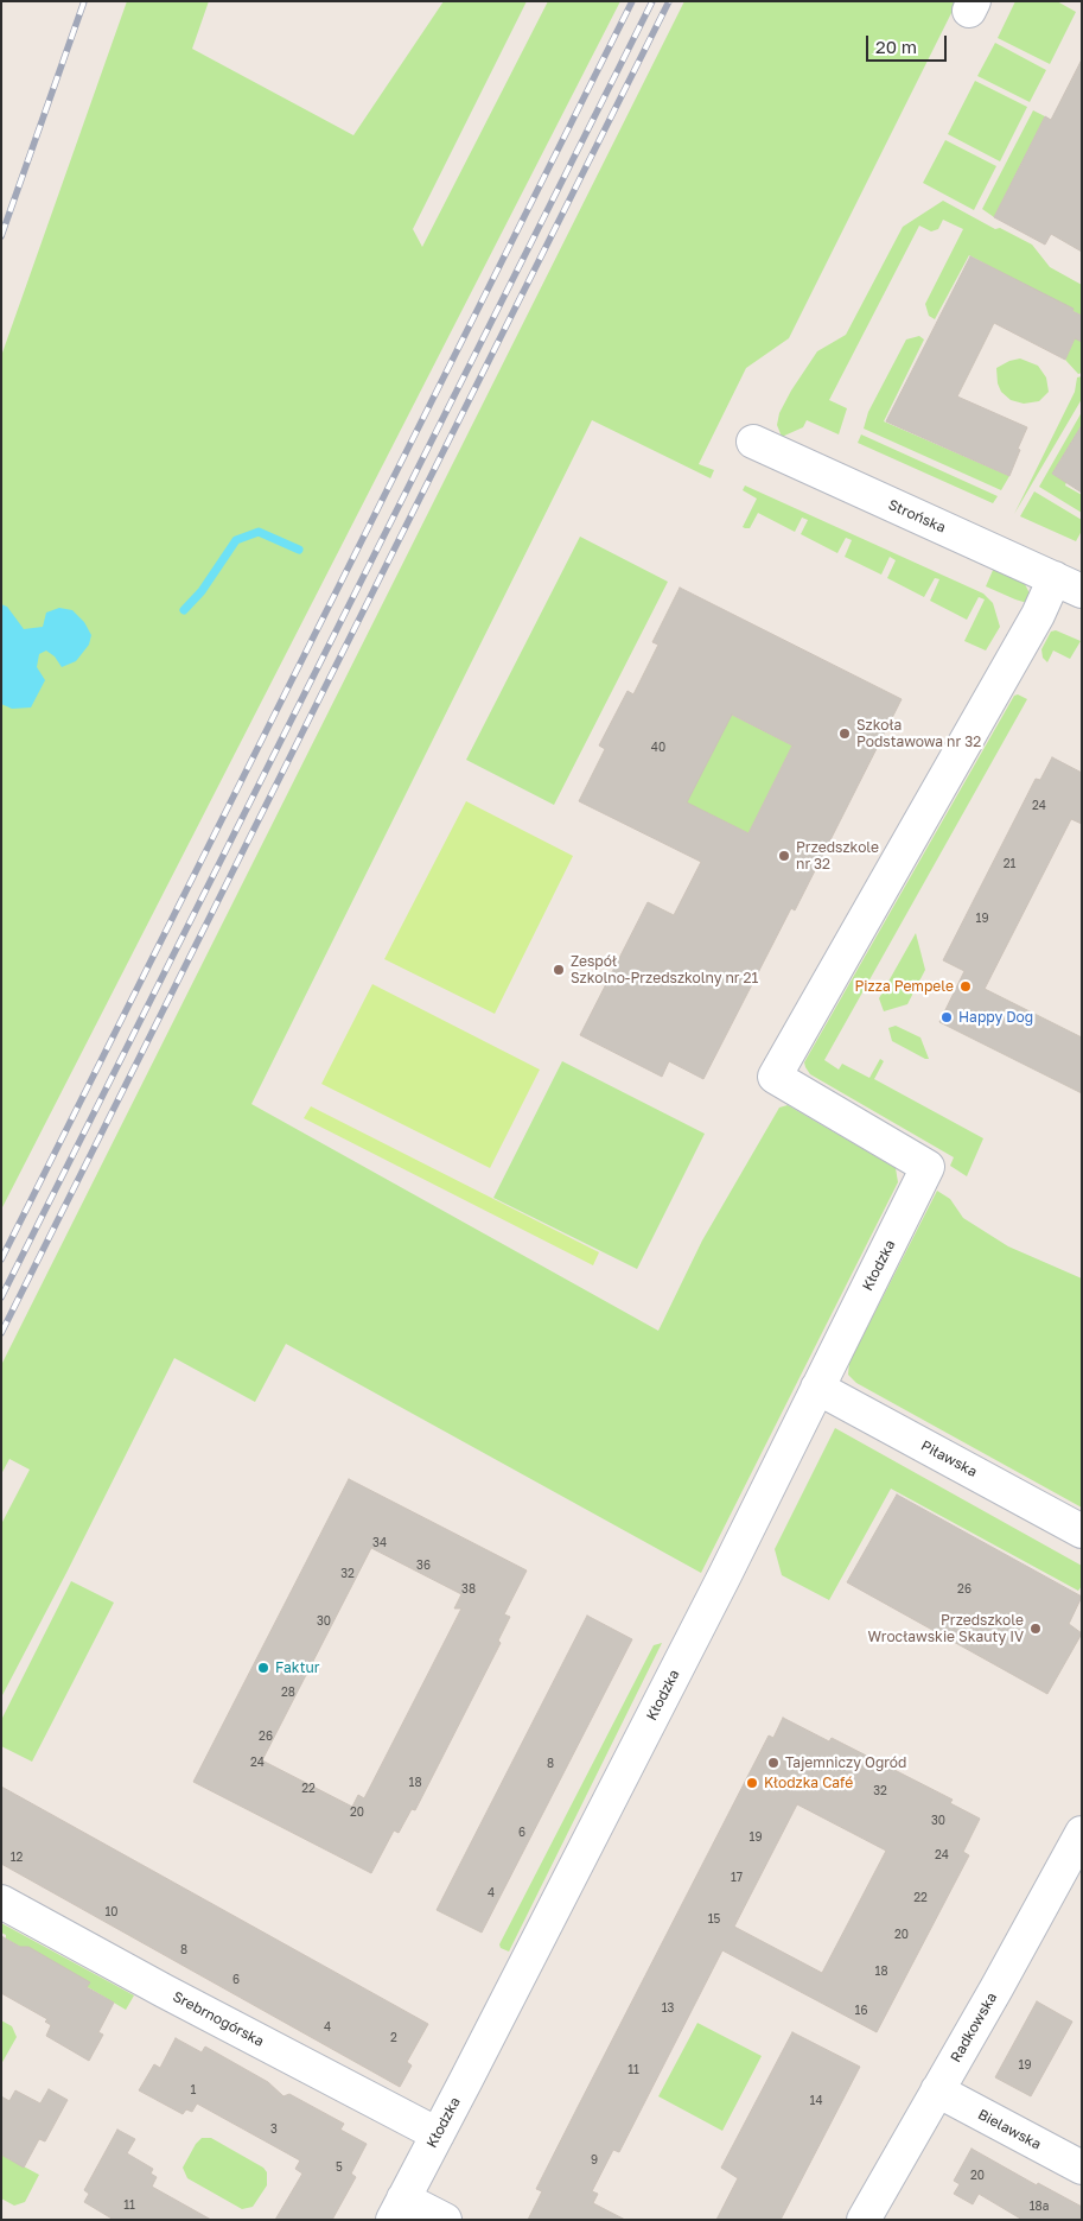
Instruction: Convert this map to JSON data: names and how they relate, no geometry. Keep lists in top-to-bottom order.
{
  "streets": {
    "street": [
      "Strońska",
      "Kłodzka",
      "Piławska",
      "Srebrnogórska",
      "Radkowska",
      "Bielawska"
    ]
  },
  "crossings": [
    ["Strońska", "Kłodzka"],
    ["Kłodzka", "Piławska"],
    ["Kłodzka", "Srebrnogórska"],
    ["Radkowska", "Bielawska"]
  ],
  "places": [
    "Szkoła Podstawowa nr 32",
    "Przedszkole nr 32",
    "Zespół Szkolno-Przedszkolny nr 21",
    "Pizza Pempele",
    "Happy Dog",
    "Przedszkole Wrocławskie Skauty IV",
    "Faktur",
    "Tajemniczy Ogród",
    "Kłodzka Café"
  ],
  "house_numbers": [
    "40",
    "24",
    "21",
    "19",
    "34",
    "36",
    "32",
    "38",
    "26",
    "30",
    "28",
    "26",
    "24",
    "8",
    "18",
    "22",
    "32",
    "20",
    "30",
    "6",
    "19",
    "24",
    "12",
    "17",
    "4",
    "22",
    "10",
    "15",
    "20",
    "8",
    "18",
    "6",
    "13",
    "16",
    "4",
    "2",
    "19",
    "11",
    "1",
    "14",
    "3",
    "9",
    "5",
    "20",
    "11",
    "18a"
  ],
  "scale_bar": "20 m"
}
